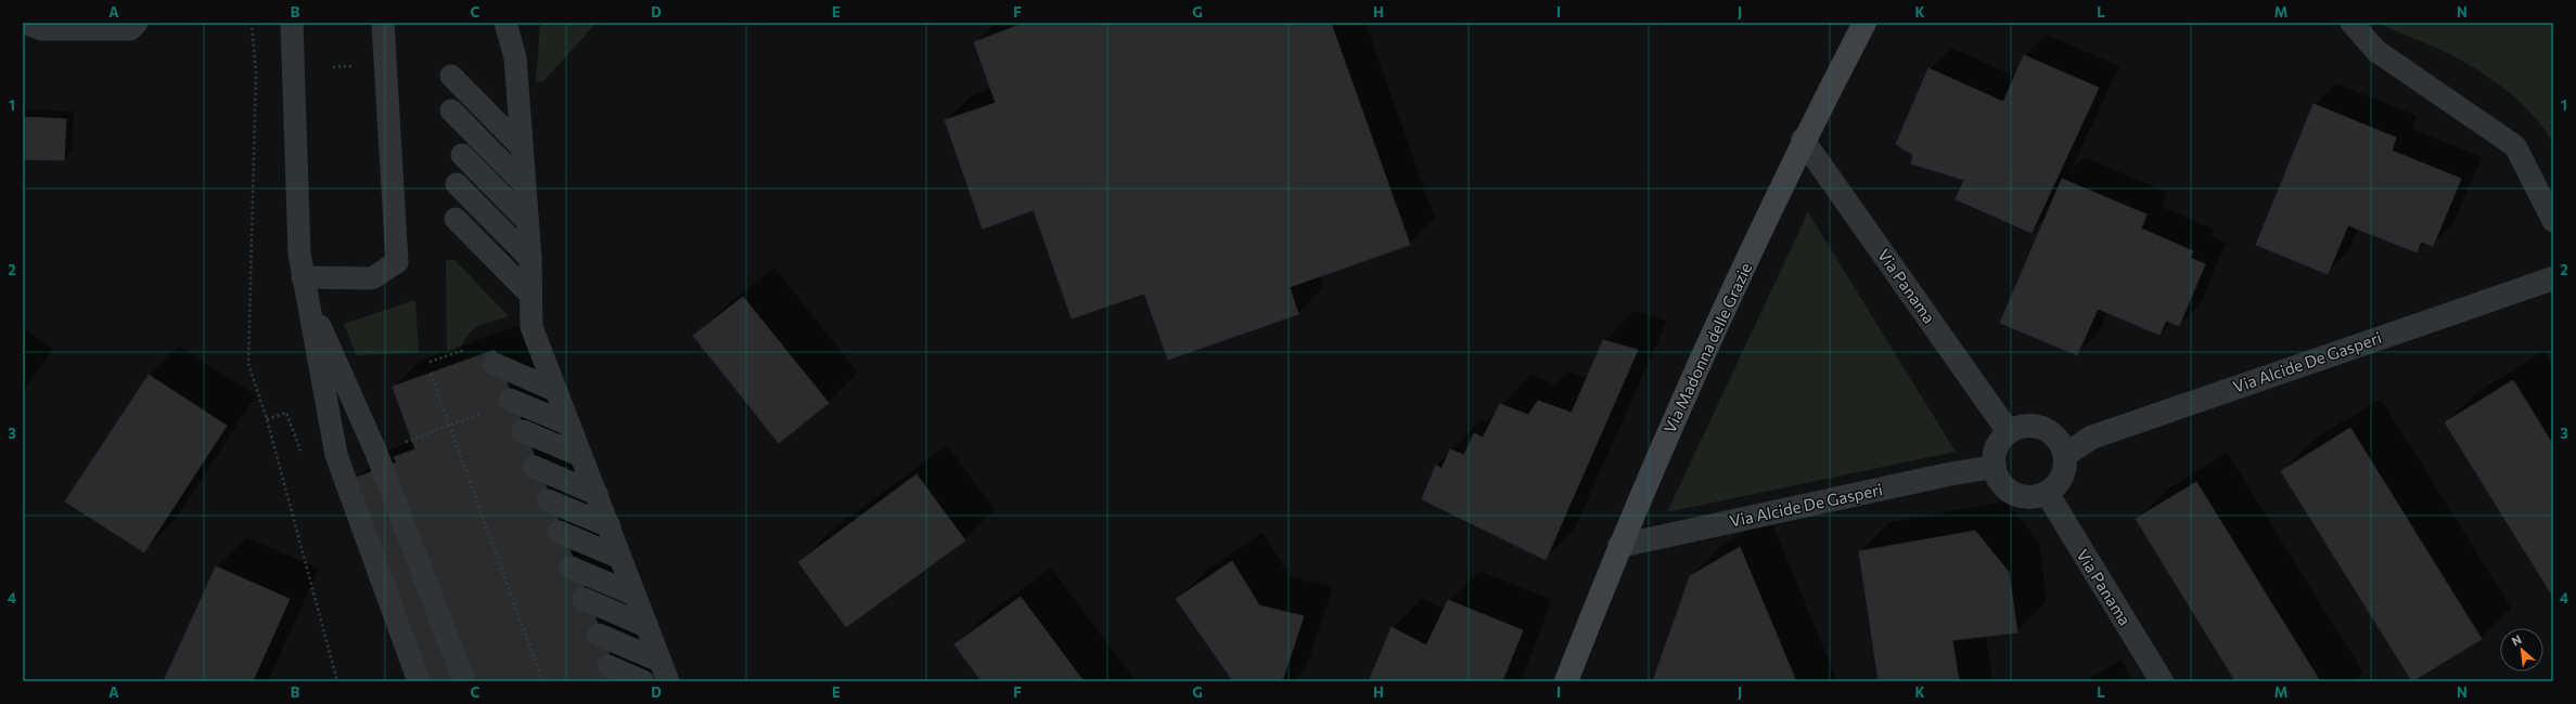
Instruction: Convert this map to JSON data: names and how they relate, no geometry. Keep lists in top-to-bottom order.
{
  "streets": {
    "main road": ["Via Madonna delle Grazie"],
    "street": ["Via Panama", "Via Alcide De Gasperi"]
  },
  "crossings": [
    ["Via Panama", "Via Madonna delle Grazie"],
    ["Via Panama", "Via Alcide De Gasperi"],
    ["Via Madonna delle Grazie", "Via Alcide De Gasperi"]
  ],
  "north": "top left",
  "grid": {
    "columns": [
      "A",
      "B",
      "C",
      "D",
      "E",
      "F",
      "G",
      "H",
      "I",
      "J",
      "K",
      "L",
      "M",
      "N"
    ],
    "rows": [
      "1",
      "2",
      "3",
      "4"
    ]
  }
}
